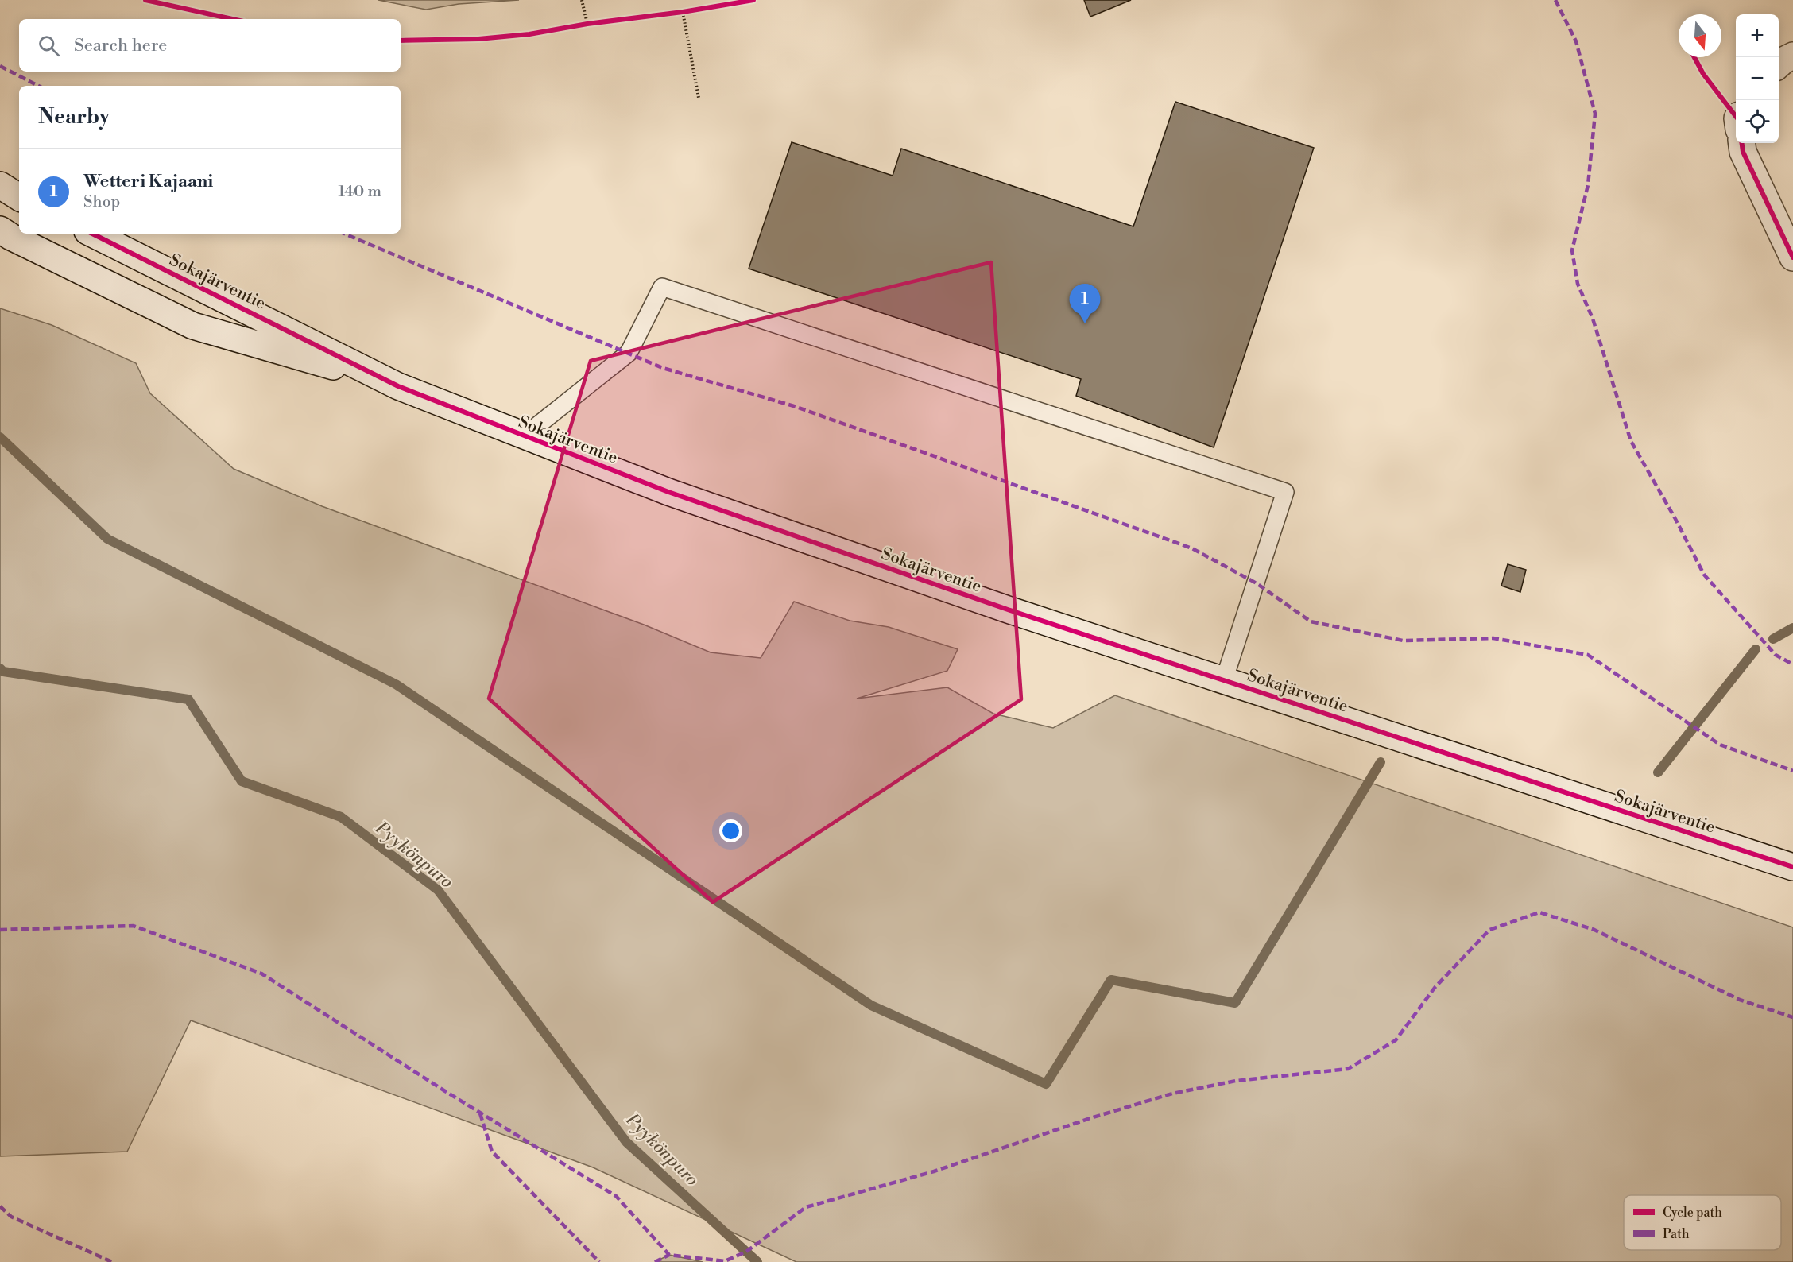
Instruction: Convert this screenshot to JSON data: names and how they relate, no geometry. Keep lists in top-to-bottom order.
{
  "streets": {
    "street": ["Sokajärventie"]
  },
  "water": ["Pyykönpuro"],
  "legend": ["Cycle path", "Path"],
  "north": "bottom",
  "page": {
    "map_buttons": ["+", "−"],
    "search": "Search here",
    "heading": "Nearby",
    "list": [
      {
        "mark": "1",
        "name": "Wetteri Kajaani",
        "note": "Shop",
        "value": "140 m"
      }
    ],
    "pins": "1"
  }
}
